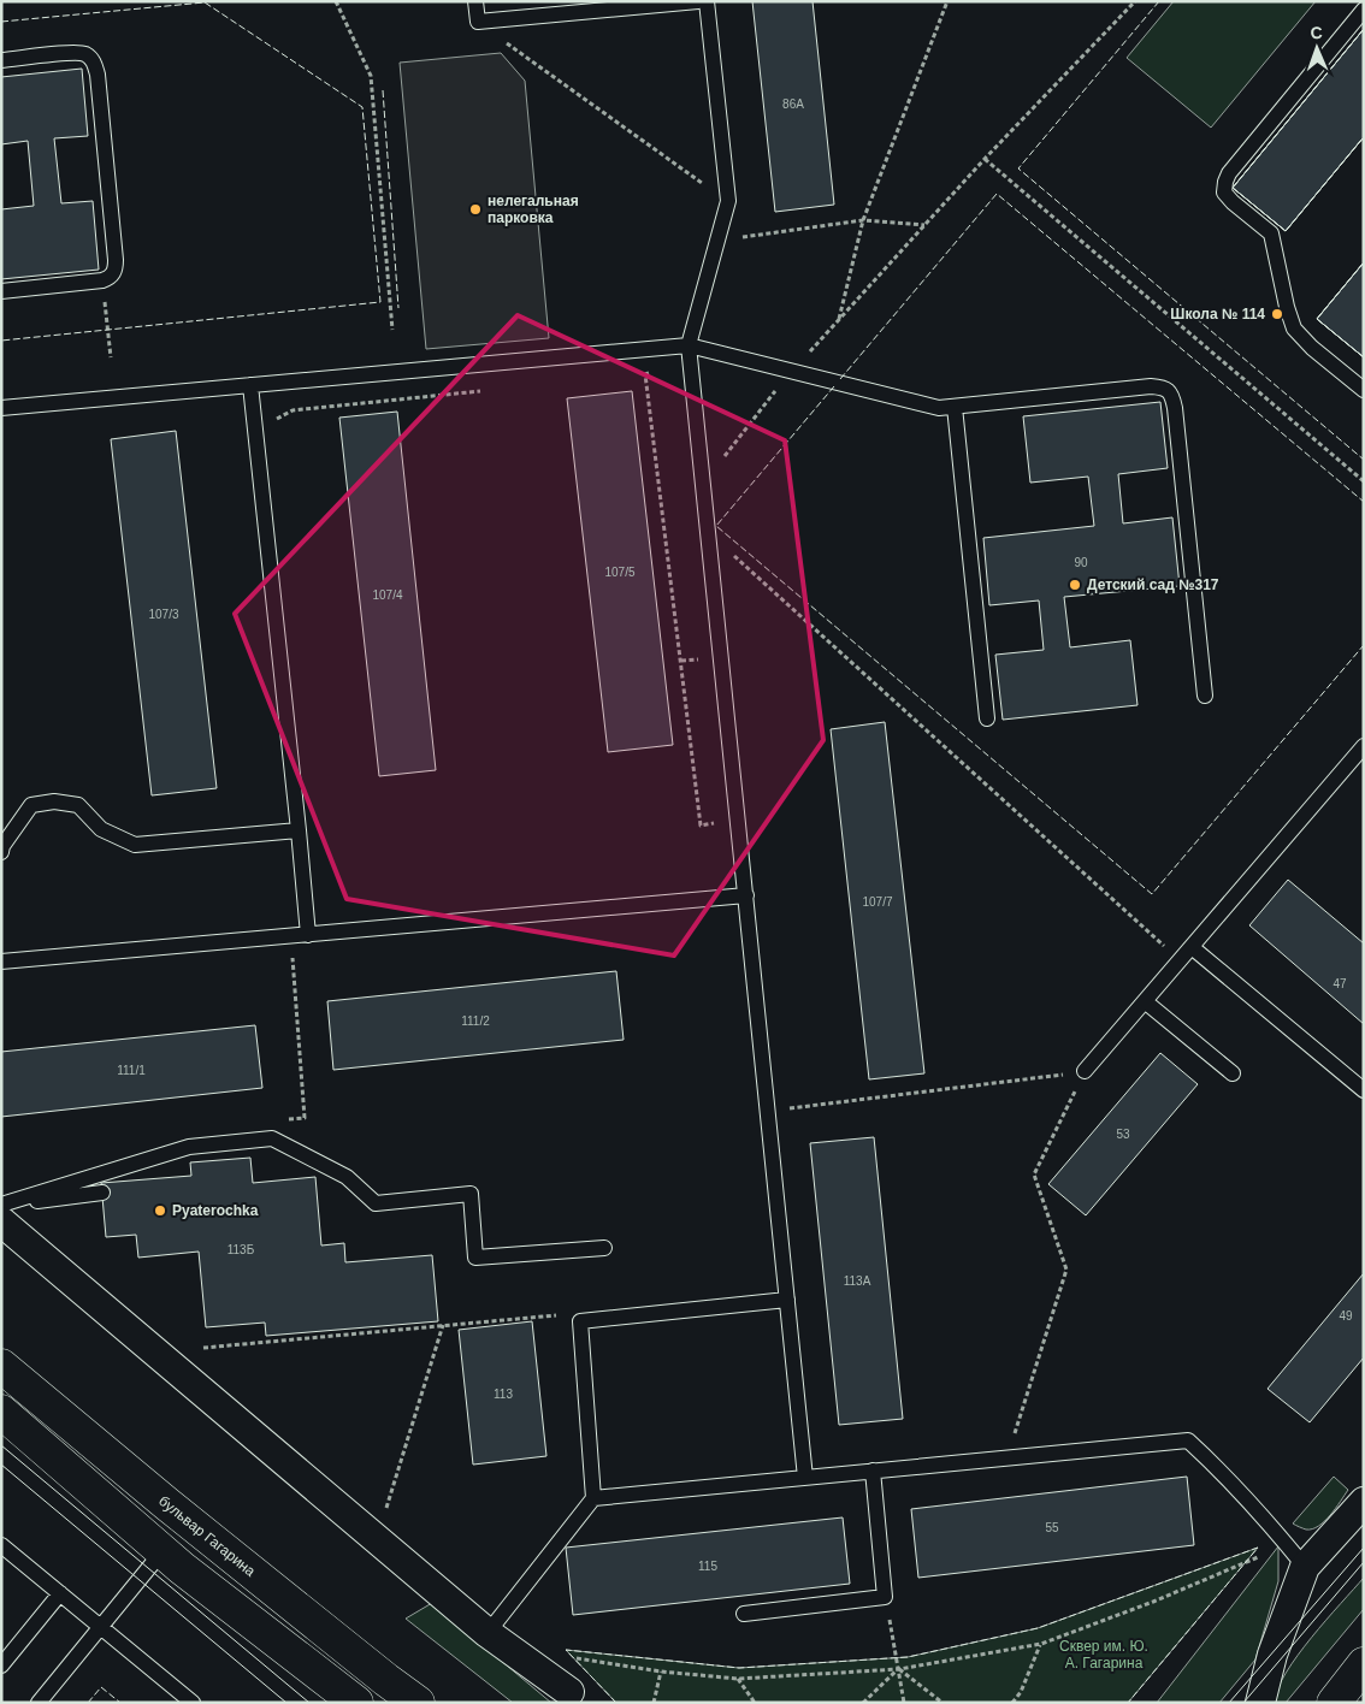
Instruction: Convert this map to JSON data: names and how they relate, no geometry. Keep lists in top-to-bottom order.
{
  "streets": {
    "main road": ["бульвар Гагарина"]
  },
  "parks": ["Сквер им. Ю. А. Гагарина"],
  "places": [
    "нелегальная парковка",
    "Школа № 114",
    "Детский сад №317",
    "Pyaterochka"
  ],
  "house_numbers": [
    "86А",
    "90",
    "107/5",
    "107/4",
    "107/3",
    "107/7",
    "47",
    "111/2",
    "111/1",
    "53",
    "113Б",
    "113А",
    "49",
    "113",
    "55",
    "115"
  ],
  "north": "top"
}
